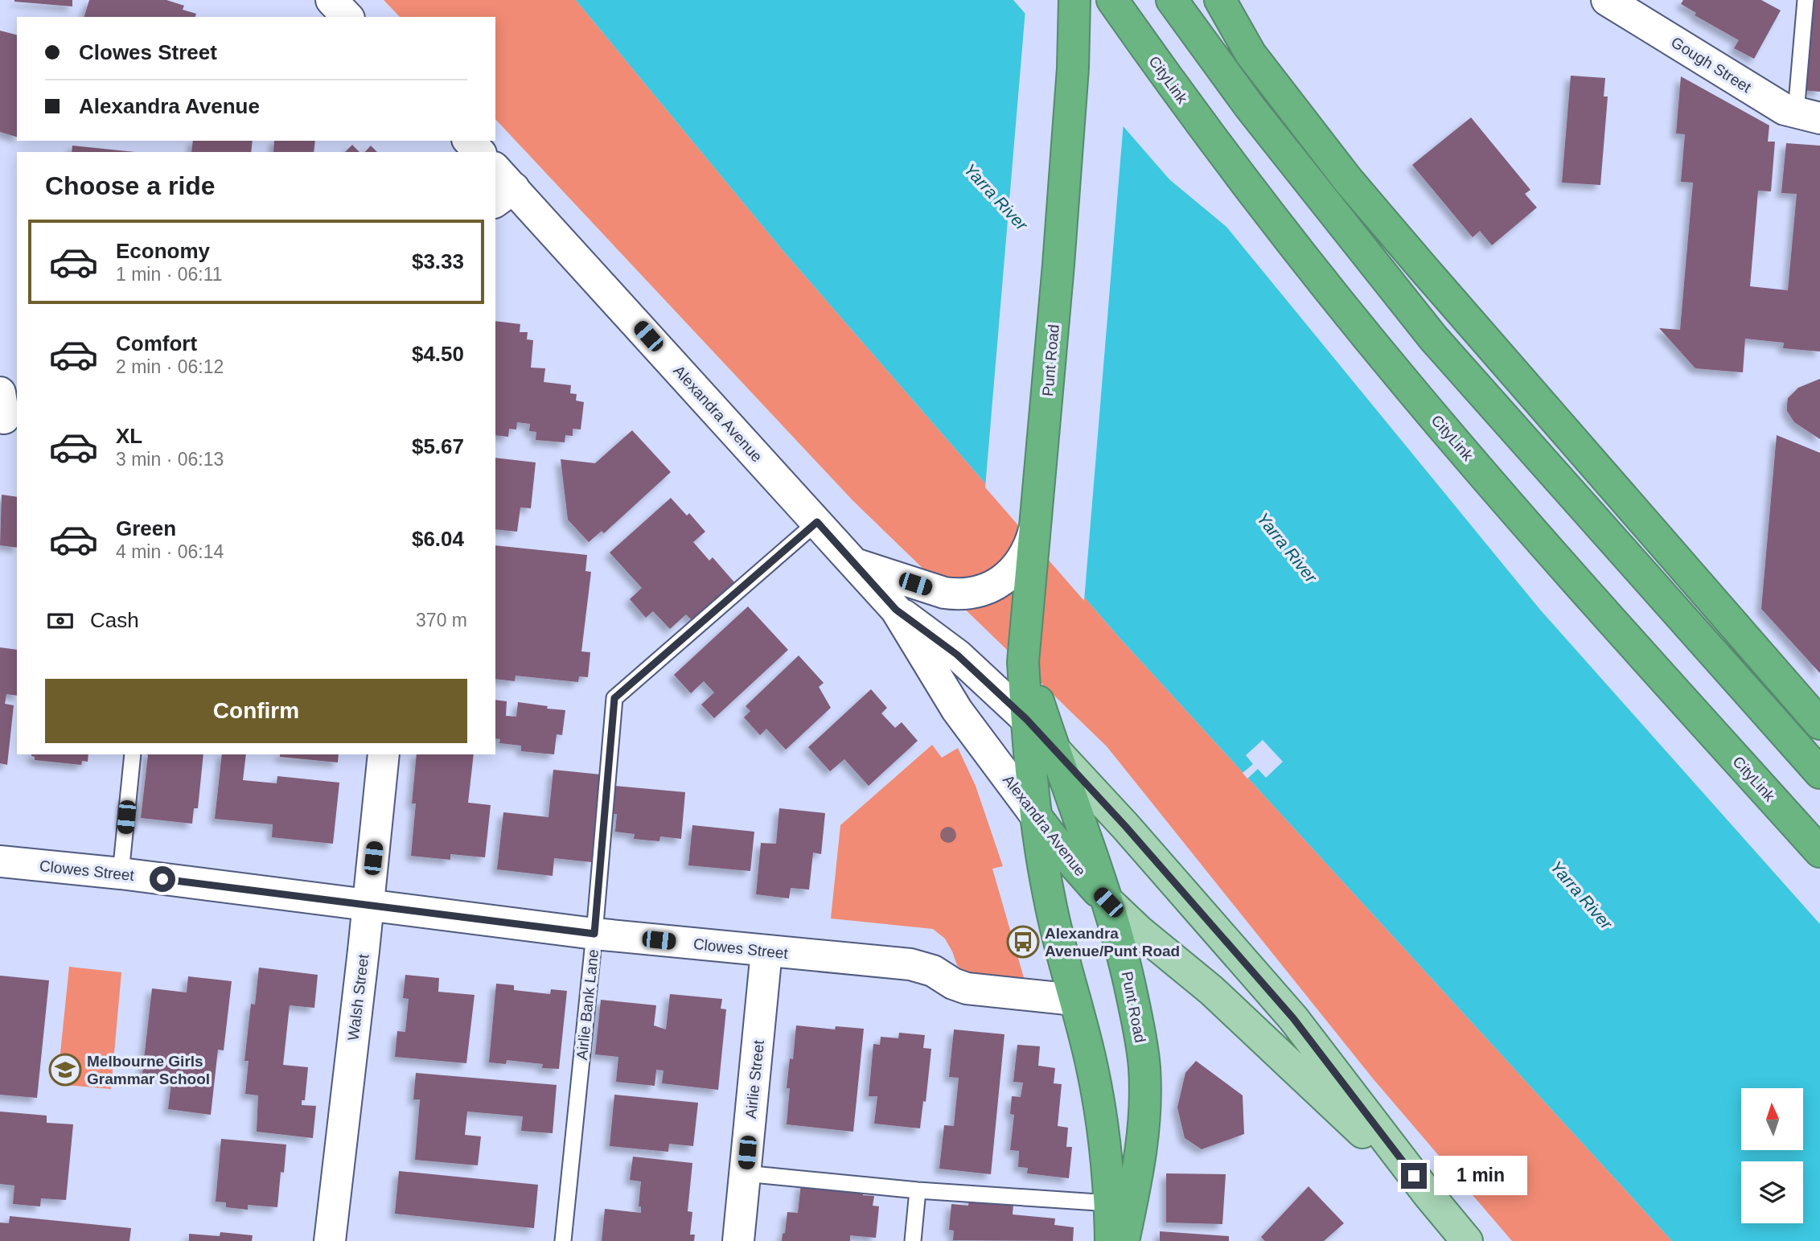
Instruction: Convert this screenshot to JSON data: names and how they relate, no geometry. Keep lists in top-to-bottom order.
{
  "streets": {
    "highway": ["CityLink", "Punt Road", "Alexandra Avenue"],
    "street": [
      "Gough Street",
      "Clowes Street",
      "Walsh Street",
      "Airlie Street"
    ],
    "lane": ["Airlie Bank Lane"]
  },
  "crossings": [
    ["Punt Road", "Alexandra Avenue"],
    ["Punt Road", "Clowes Street"],
    ["Alexandra Avenue", "Airlie Bank Lane"],
    ["Clowes Street", "Walsh Street"],
    ["Clowes Street", "Airlie Bank Lane"],
    ["Clowes Street", "Airlie Street"]
  ],
  "water": ["Yarra River"],
  "places": {
    "bus stop": ["Alexandra Avenue/Punt Road"],
    "school or university": ["Melbourne Girls Grammar School"]
  },
  "north": "top",
  "page": {
    "banner": ["Clowes Street", "Alexandra Avenue"],
    "heading": "Choose a ride",
    "list": [
      {
        "name": "Economy",
        "note": "1 min · 06:11",
        "value": "$3.33"
      },
      {
        "name": "Comfort",
        "note": "2 min · 06:12",
        "value": "$4.50"
      },
      {
        "name": "XL",
        "note": "3 min · 06:13",
        "value": "$5.67"
      },
      {
        "name": "Green",
        "note": "4 min · 06:14",
        "value": "$6.04"
      }
    ],
    "pay": ["Cash", "370 m"],
    "buttons": "Confirm",
    "bubble": "1 min"
  }
}
